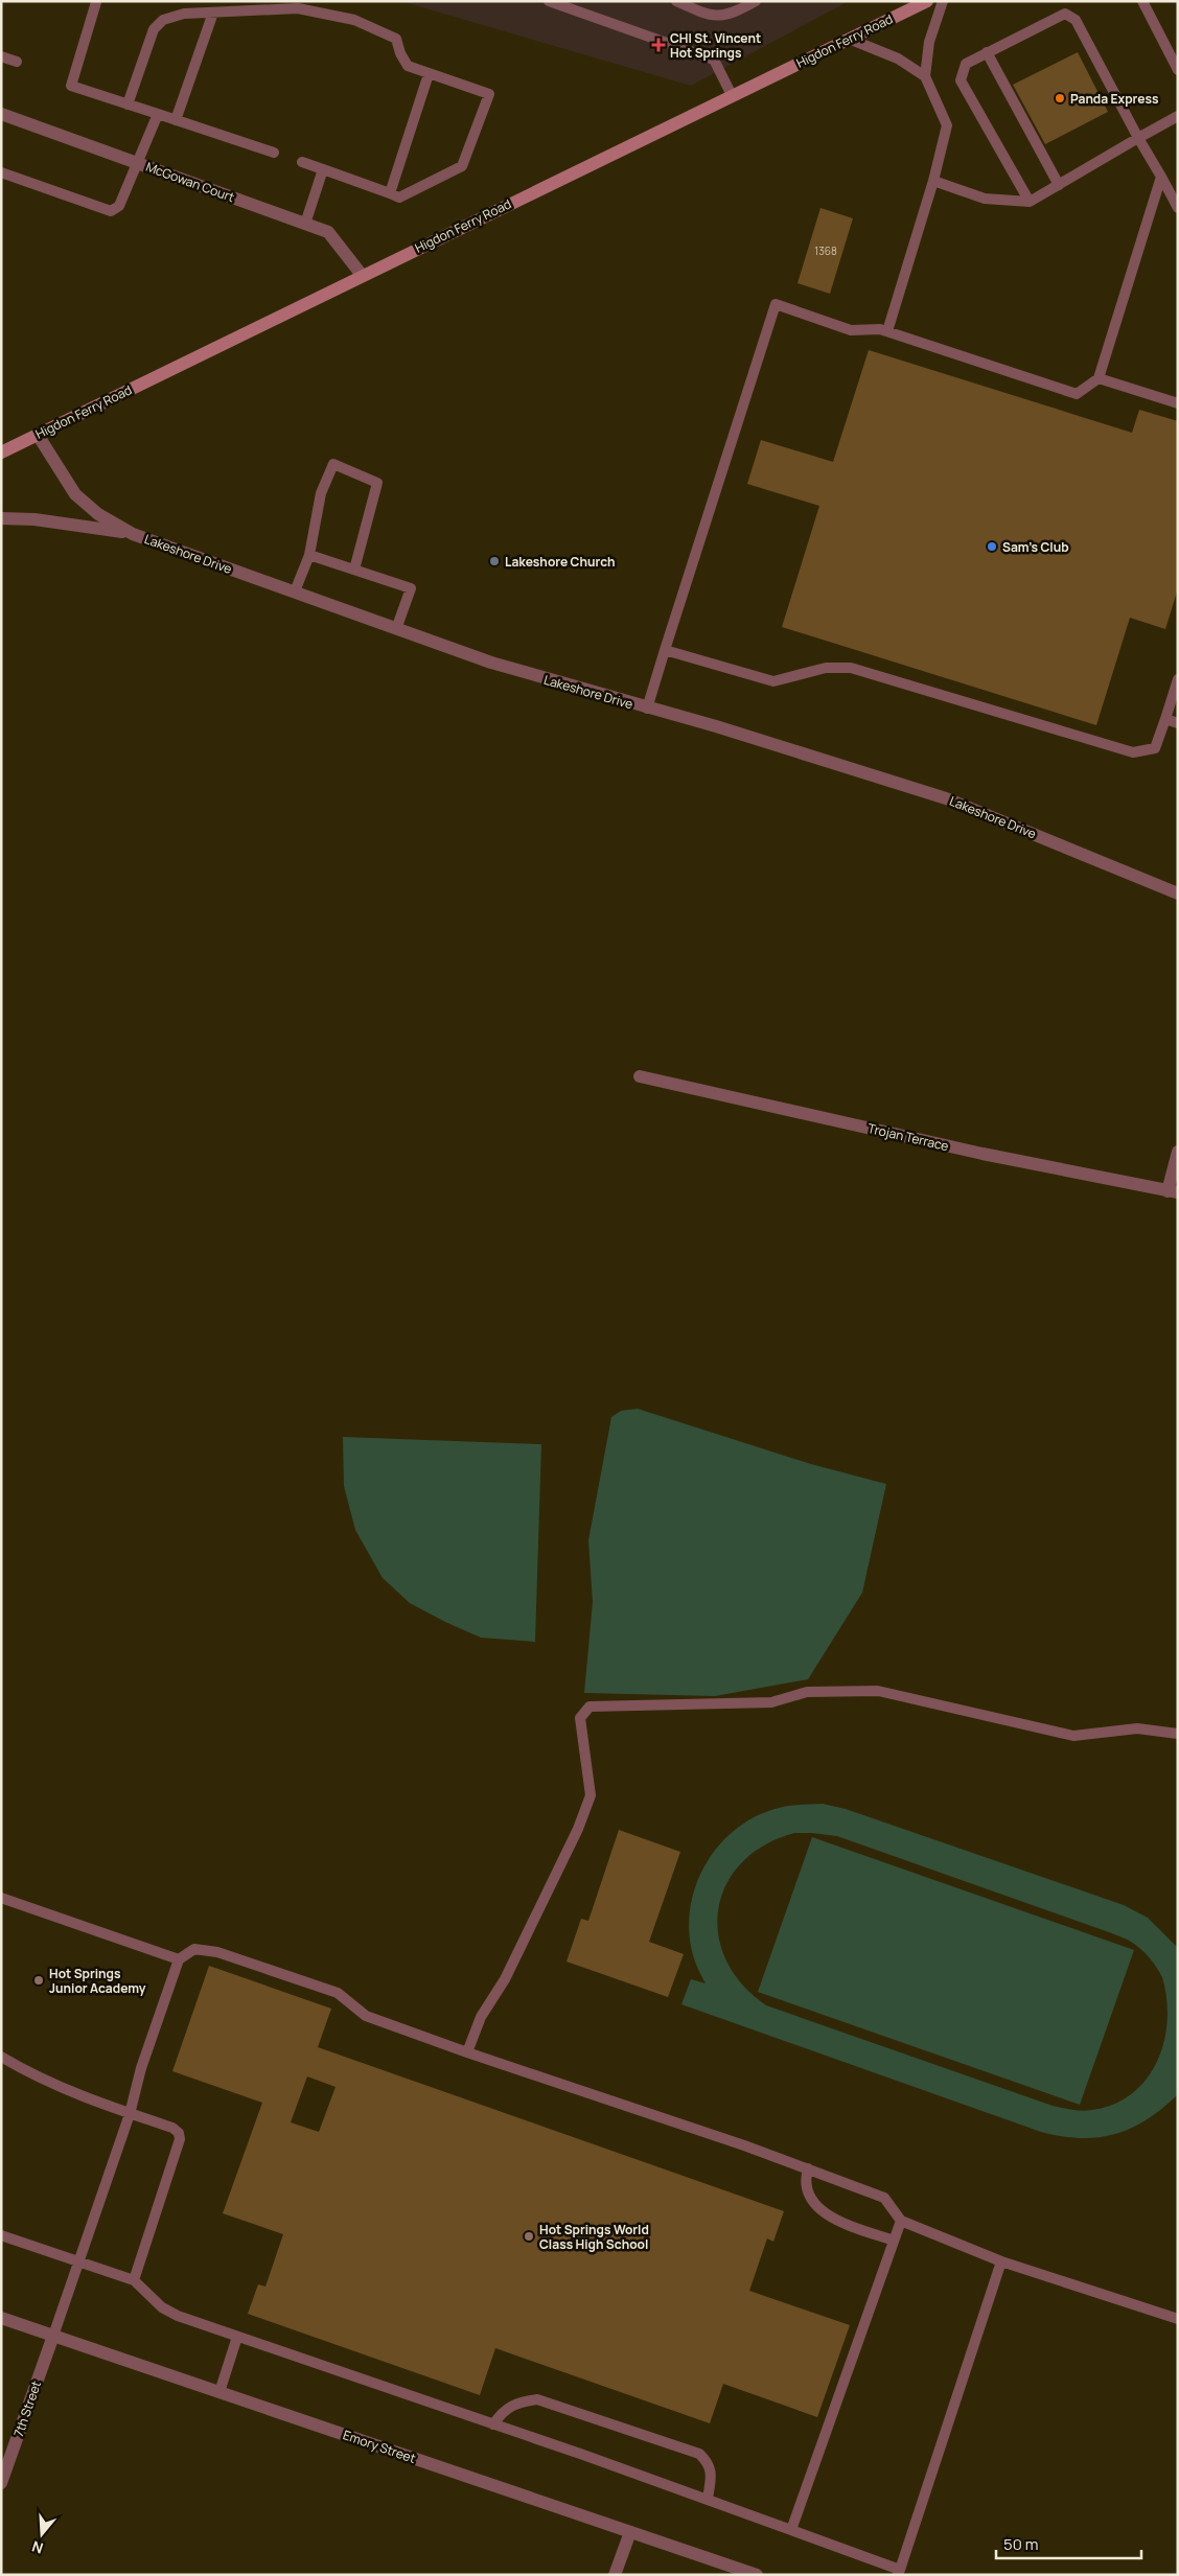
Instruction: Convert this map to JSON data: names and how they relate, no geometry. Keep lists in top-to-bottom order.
{
  "streets": {
    "main road": ["Higdon Ferry Road"],
    "street": [
      "McGowan Court",
      "Lakeshore Drive",
      "Trojan Terrace",
      "7th Street",
      "Emory Street"
    ]
  },
  "crossings": [
    ["Higdon Ferry Road", "McGowan Court"],
    ["Higdon Ferry Road", "Lakeshore Drive"],
    ["7th Street", "Emory Street"]
  ],
  "places": {
    "health": ["CHI St. Vincent Hot Springs"],
    "other": [
      "Panda Express",
      "Sam's Club",
      "Lakeshore Church",
      "Hot Springs Junior Academy",
      "Hot Springs World Class High School"
    ]
  },
  "house_numbers": ["1368"],
  "scale_bar": "50 m",
  "north": "bottom"
}
